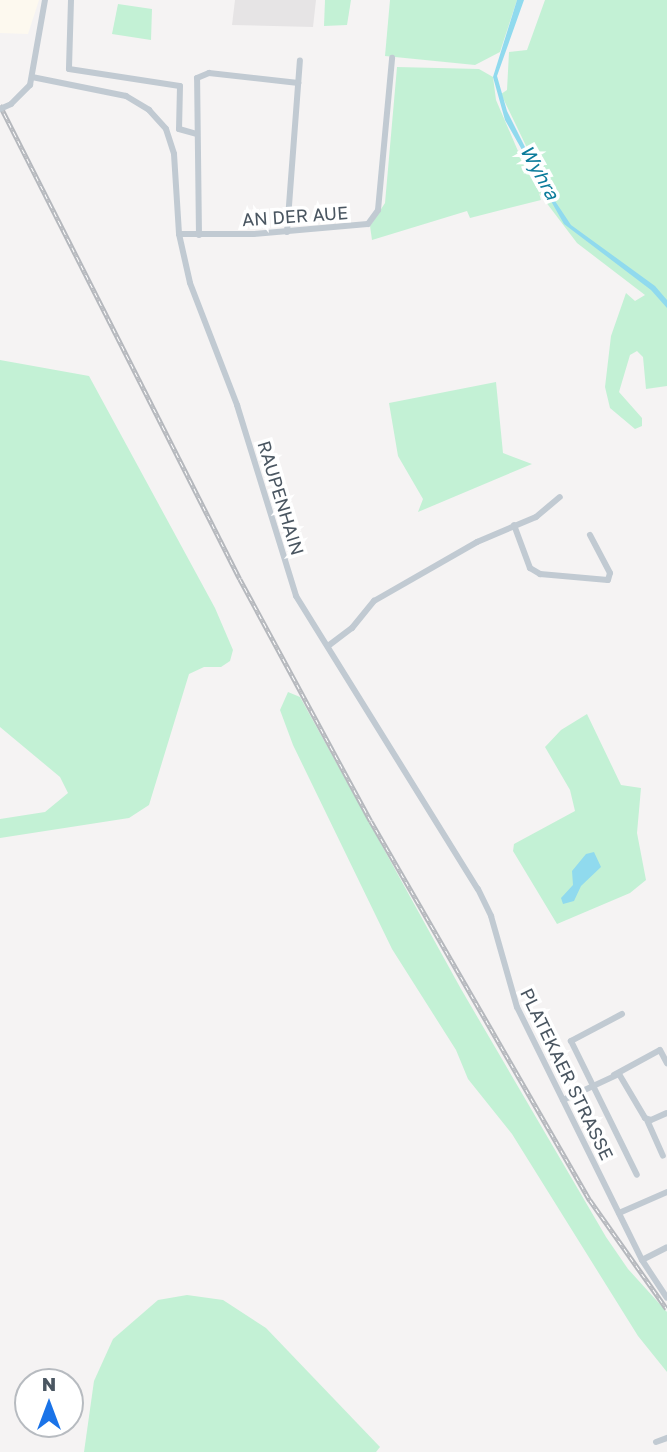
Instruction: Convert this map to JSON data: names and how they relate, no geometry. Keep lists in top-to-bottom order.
{
  "streets": {
    "street": ["AN DER AUE", "RAUPENHAIN", "PLATEKAER STRASSE"]
  },
  "crossings": [
    ["AN DER AUE", "RAUPENHAIN"],
    ["RAUPENHAIN", "PLATEKAER STRASSE"]
  ],
  "water": ["Wyhra"],
  "north": "top"
}
